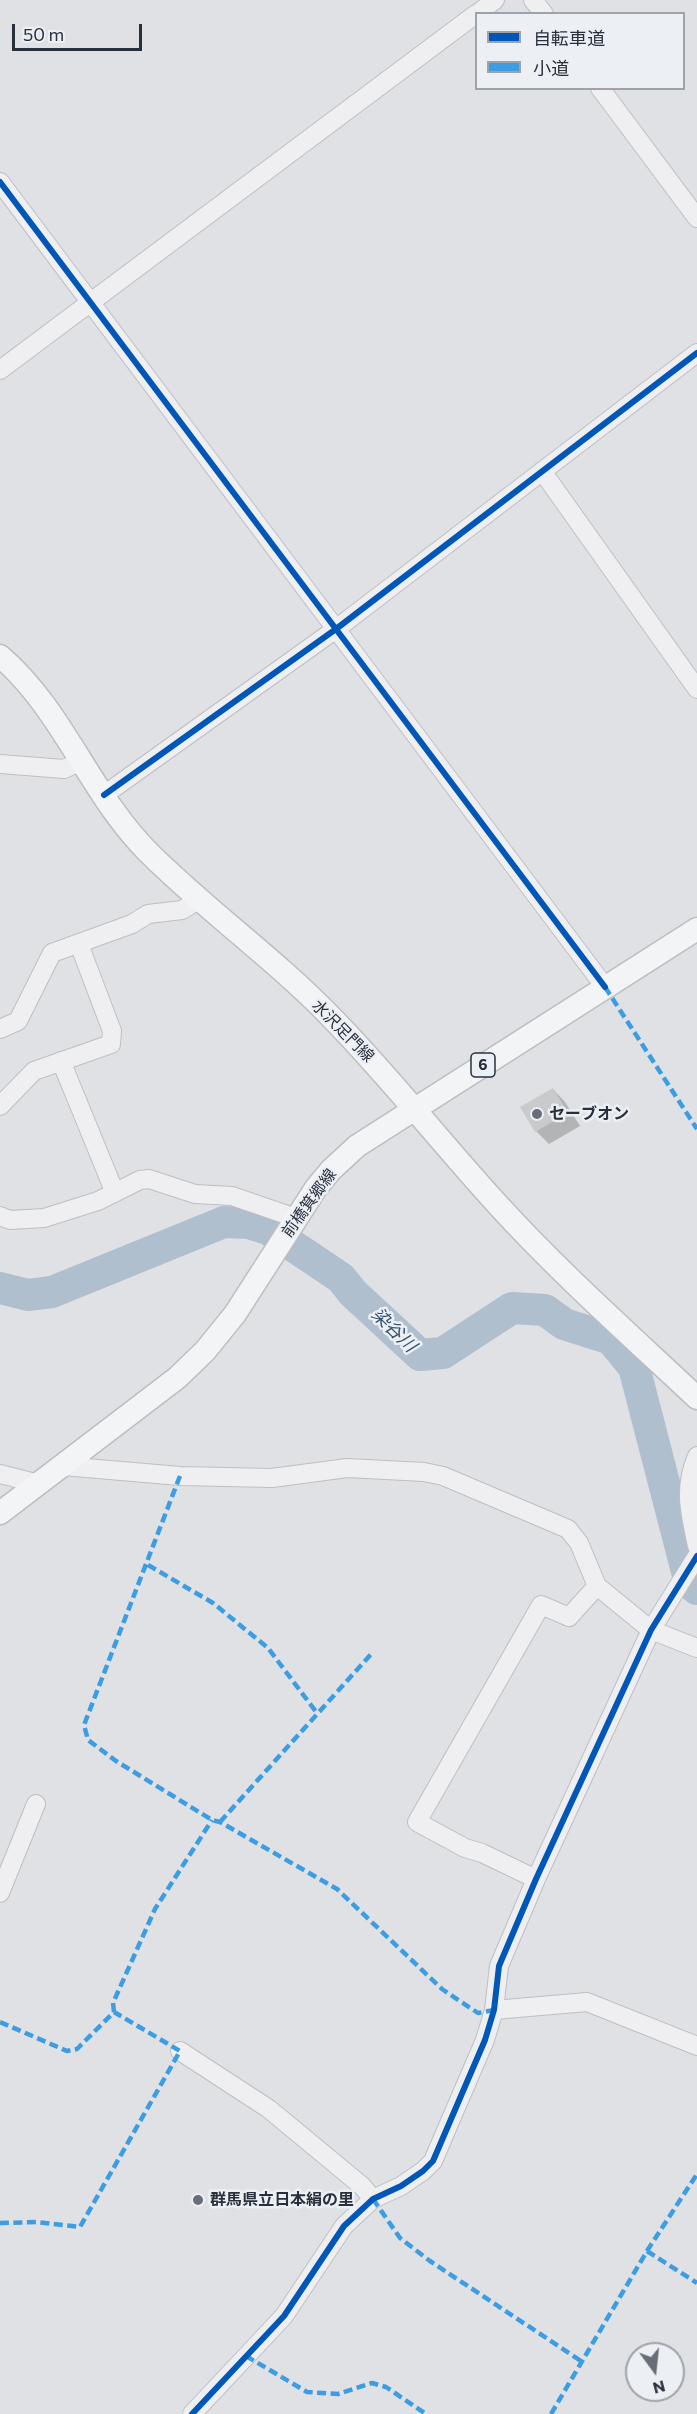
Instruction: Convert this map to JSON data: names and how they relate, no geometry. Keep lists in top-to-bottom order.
{
  "streets": {
    "main road": ["水沢足門線", "6", "前橋箕郷線"]
  },
  "crossings": [
    ["水沢足門線", "前橋箕郷線"]
  ],
  "water": ["染谷川"],
  "places": ["セーブオン", "群馬県立日本絹の里"],
  "legend": ["自転車道", "小道"],
  "scale_bar": "50 m",
  "north": "bottom"
}
